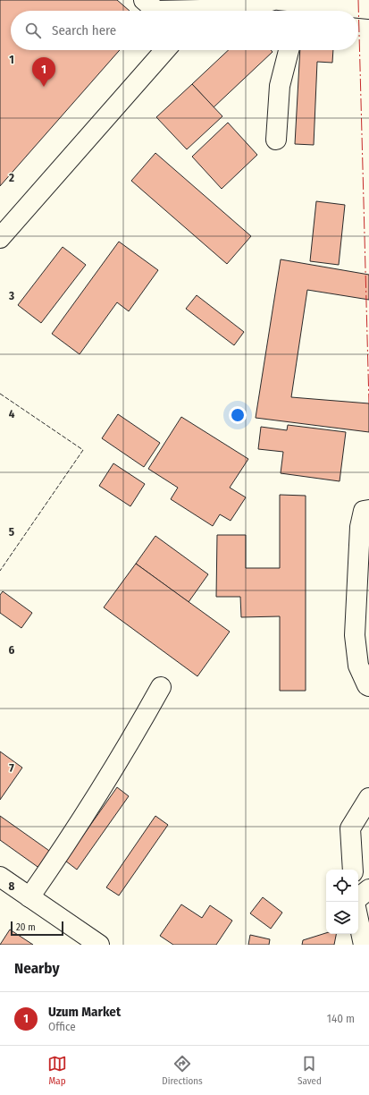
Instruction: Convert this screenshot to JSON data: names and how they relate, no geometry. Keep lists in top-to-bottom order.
{
  "scale_bar": "20 m",
  "page": {
    "search": "Search here",
    "pins": "1",
    "scale": "20 m",
    "heading": "Nearby",
    "list": [
      {
        "mark": "1",
        "name": "Uzum Market",
        "note": "Office",
        "value": "140 m"
      }
    ],
    "nav": ["Map", "Directions", "Saved"]
  },
  "grid": {
    "rows": [
      "1",
      "2",
      "3",
      "4",
      "5",
      "6",
      "7",
      "8"
    ]
  }
}
